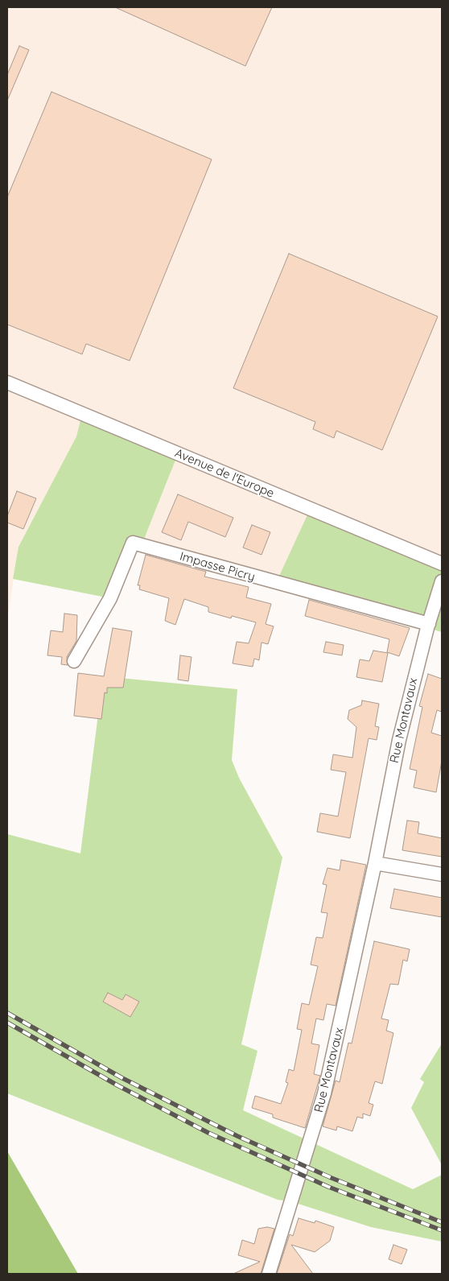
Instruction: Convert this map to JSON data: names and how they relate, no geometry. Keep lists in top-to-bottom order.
{
  "streets": {
    "street": ["Avenue de l'Europe", "Impasse Picry", "Rue Montavaux"]
  },
  "crossings": [
    ["Impasse Picry", "Rue Montavaux"]
  ]
}
